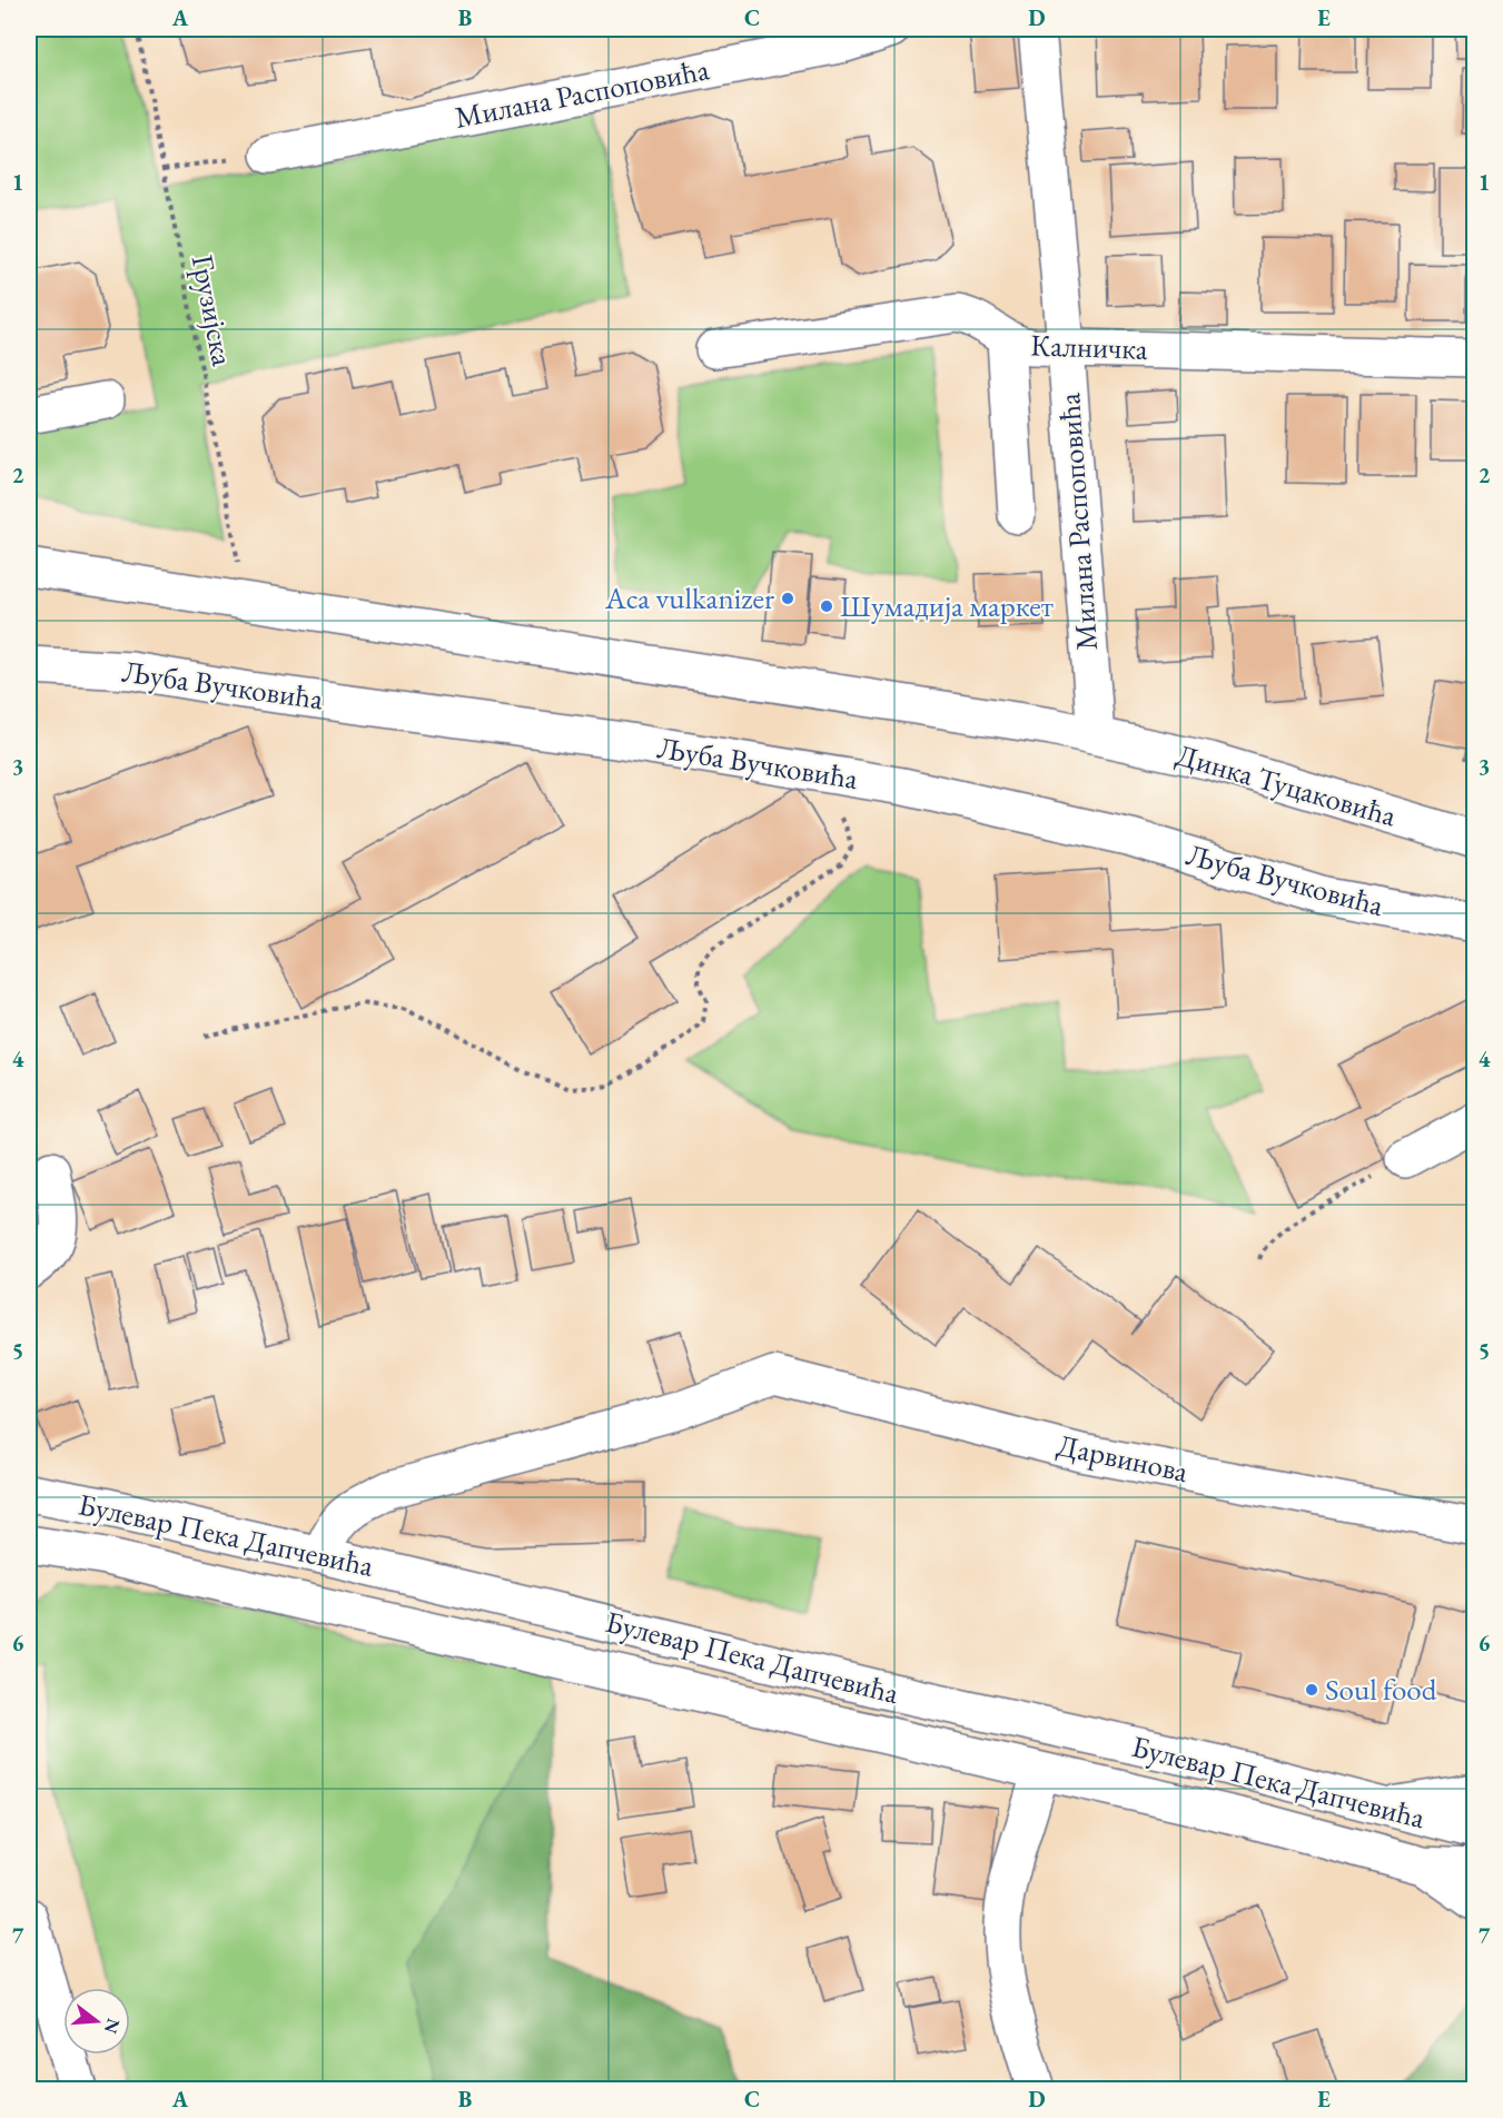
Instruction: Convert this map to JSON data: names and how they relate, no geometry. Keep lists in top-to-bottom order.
{
  "streets": {
    "street": [
      "Милана Распоповића",
      "Калничка",
      "Љуба Вучковића",
      "Динка Туцаковића",
      "Дарвинова",
      "Булевар Пека Дапчевића"
    ],
    "path": ["Грузијска"]
  },
  "crossings": [
    ["Милана Распоповића", "Калничка"],
    ["Милана Распоповића", "Динка Туцаковића"],
    ["Дарвинова", "Булевар Пека Дапчевића"]
  ],
  "places": ["Aca vulkanizer", "Шумадија маркет", "Soul food"],
  "north": "right",
  "grid": {
    "columns": [
      "A",
      "B",
      "C",
      "D",
      "E"
    ],
    "rows": [
      "1",
      "2",
      "3",
      "4",
      "5",
      "6",
      "7"
    ]
  }
}
